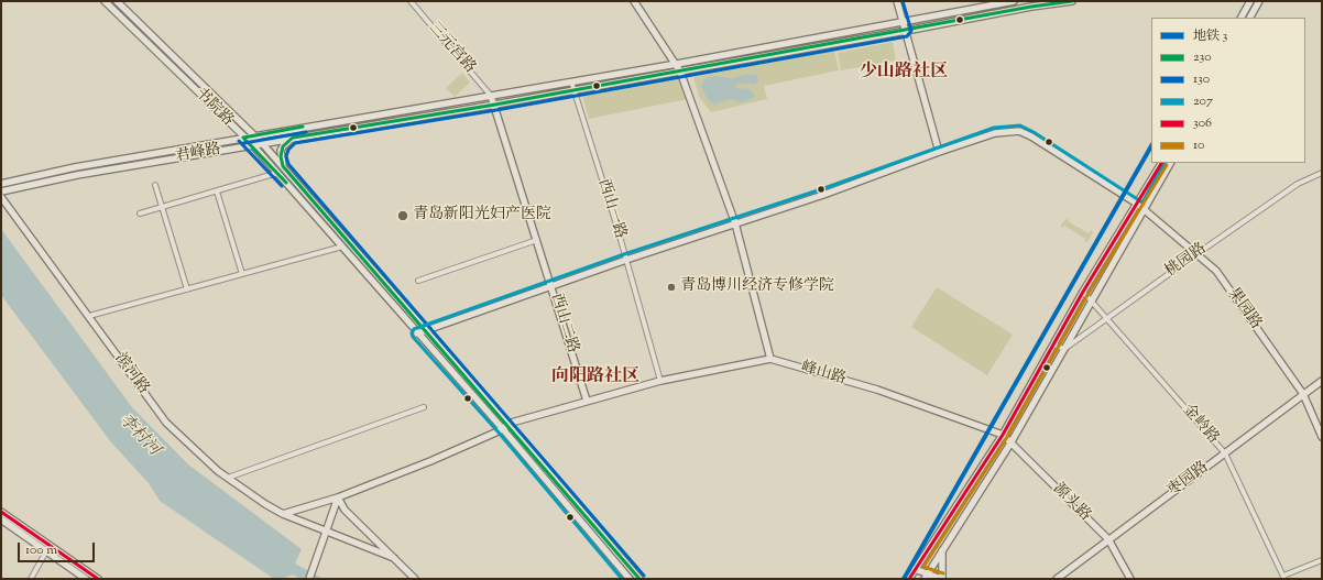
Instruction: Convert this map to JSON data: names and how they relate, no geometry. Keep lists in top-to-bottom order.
{
  "streets": {
    "main road": [
      "书院路",
      "君峰路",
      "果园路",
      "西山二路",
      "滨河路",
      "峰山路",
      "枣园路",
      "源头路"
    ],
    "street": [
      "三元宫路",
      "西山一路",
      "桃园路",
      "金岭路"
    ]
  },
  "crossings": [
    ["三元宫路", "君峰路"],
    ["三元宫路", "西山二路"],
    ["书院路", "君峰路"],
    ["书院路", "果园路"],
    ["书院路", "峰山路"],
    ["君峰路", "西山一路"],
    ["君峰路", "西山二路"],
    ["西山一路", "果园路"],
    ["西山一路", "峰山路"],
    ["桃园路", "果园路"],
    ["桃园路", "金岭路"],
    ["果园路", "西山二路"],
    ["果园路", "枣园路"],
    ["西山二路", "峰山路"],
    ["峰山路", "源头路"],
    ["金岭路", "枣园路"],
    ["枣园路", "源头路"]
  ],
  "districts": ["少山路社区", "向阳路社区"],
  "water": ["李村河"],
  "places": ["青岛新阳光妇产医院", "青岛博川经济专修学院"],
  "lines": [
    "transit line 230",
    "transit line 130",
    "transit line 207",
    "metro line 3",
    "transit line 306",
    "transit line 10"
  ],
  "legend": [
    "地铁 3",
    "230",
    "130",
    "207",
    "306",
    "10"
  ],
  "scale_bar": "100 m"
}
